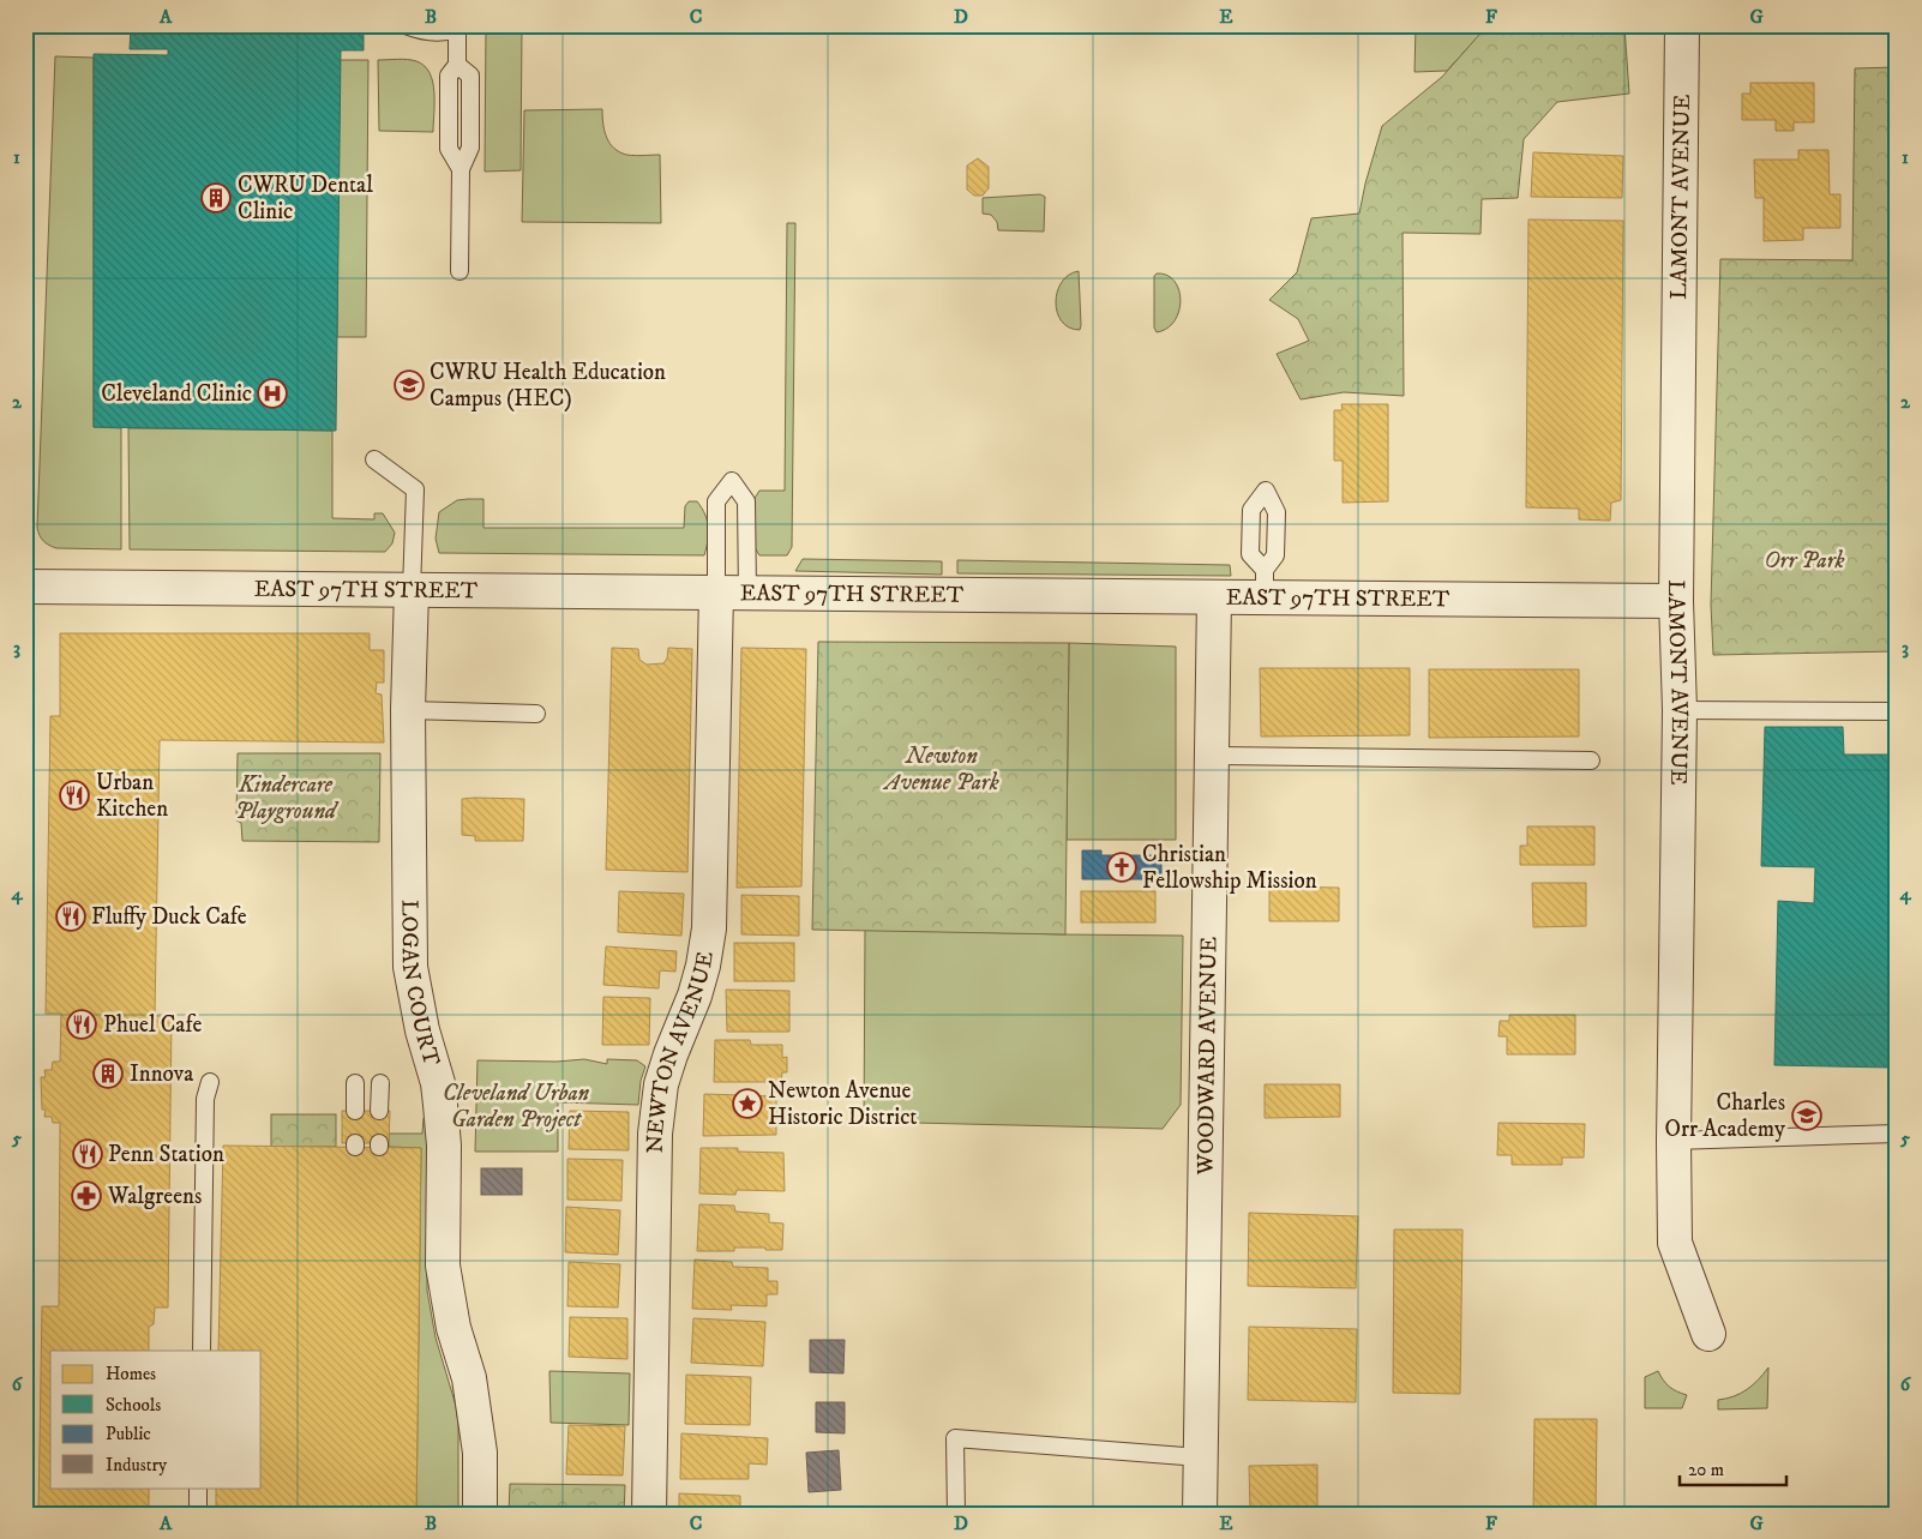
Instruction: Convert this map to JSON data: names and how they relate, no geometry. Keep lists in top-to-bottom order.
{
  "streets": {
    "street": [
      "LAMONT AVENUE",
      "EAST 97TH STREET",
      "LOGAN COURT",
      "NEWTON AVENUE",
      "WOODWARD AVENUE"
    ]
  },
  "crossings": [
    ["LAMONT AVENUE", "EAST 97TH STREET"],
    ["EAST 97TH STREET", "LOGAN COURT"],
    ["EAST 97TH STREET", "NEWTON AVENUE"],
    ["EAST 97TH STREET", "WOODWARD AVENUE"]
  ],
  "parks": [
    "Orr Park",
    "Newton Avenue Park",
    "Kindercare Playground",
    "Cleveland Urban Garden Project"
  ],
  "places": {
    "building": ["CWRU Dental Clinic", "Innova"],
    "school or university": ["CWRU Health Education Campus (HEC)", "Charles Orr Academy"],
    "hospital": ["Cleveland Clinic"],
    "restaurant": [
      "Urban Kitchen",
      "Fluffy Duck Cafe",
      "Phuel Cafe",
      "Penn Station"
    ],
    "church": ["Christian Fellowship Mission"],
    "place": ["Newton Avenue Historic District"],
    "pharmacy": ["Walgreens"]
  },
  "legend": [
    "Homes",
    "Schools",
    "Public",
    "Industry"
  ],
  "scale_bar": "20 m",
  "grid": {
    "columns": [
      "A",
      "B",
      "C",
      "D",
      "E",
      "F",
      "G"
    ],
    "rows": [
      "1",
      "2",
      "3",
      "4",
      "5",
      "6"
    ]
  }
}
